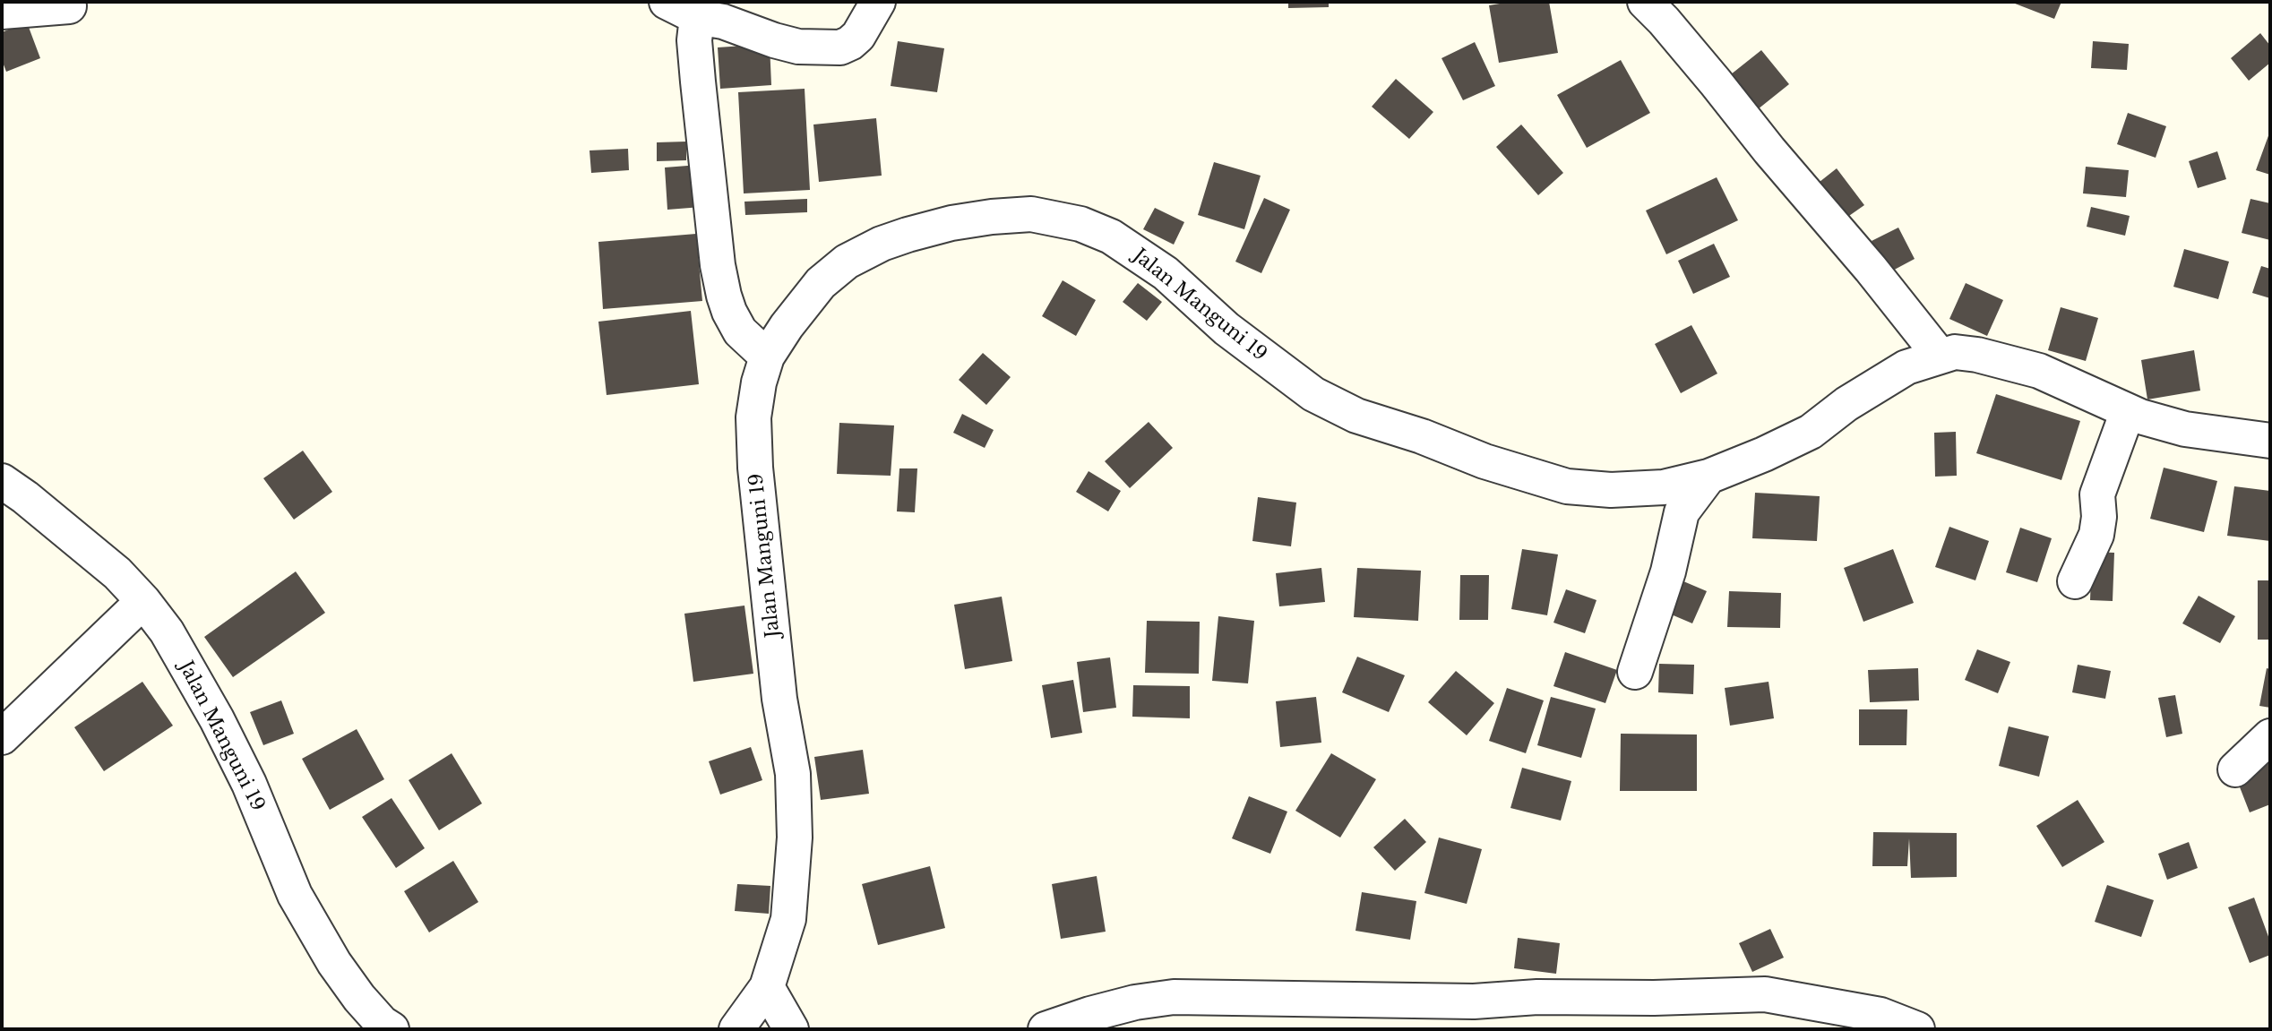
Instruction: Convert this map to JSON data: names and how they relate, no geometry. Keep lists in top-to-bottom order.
{
  "streets": {
    "street": ["Jalan Manguni 19"]
  }
}
